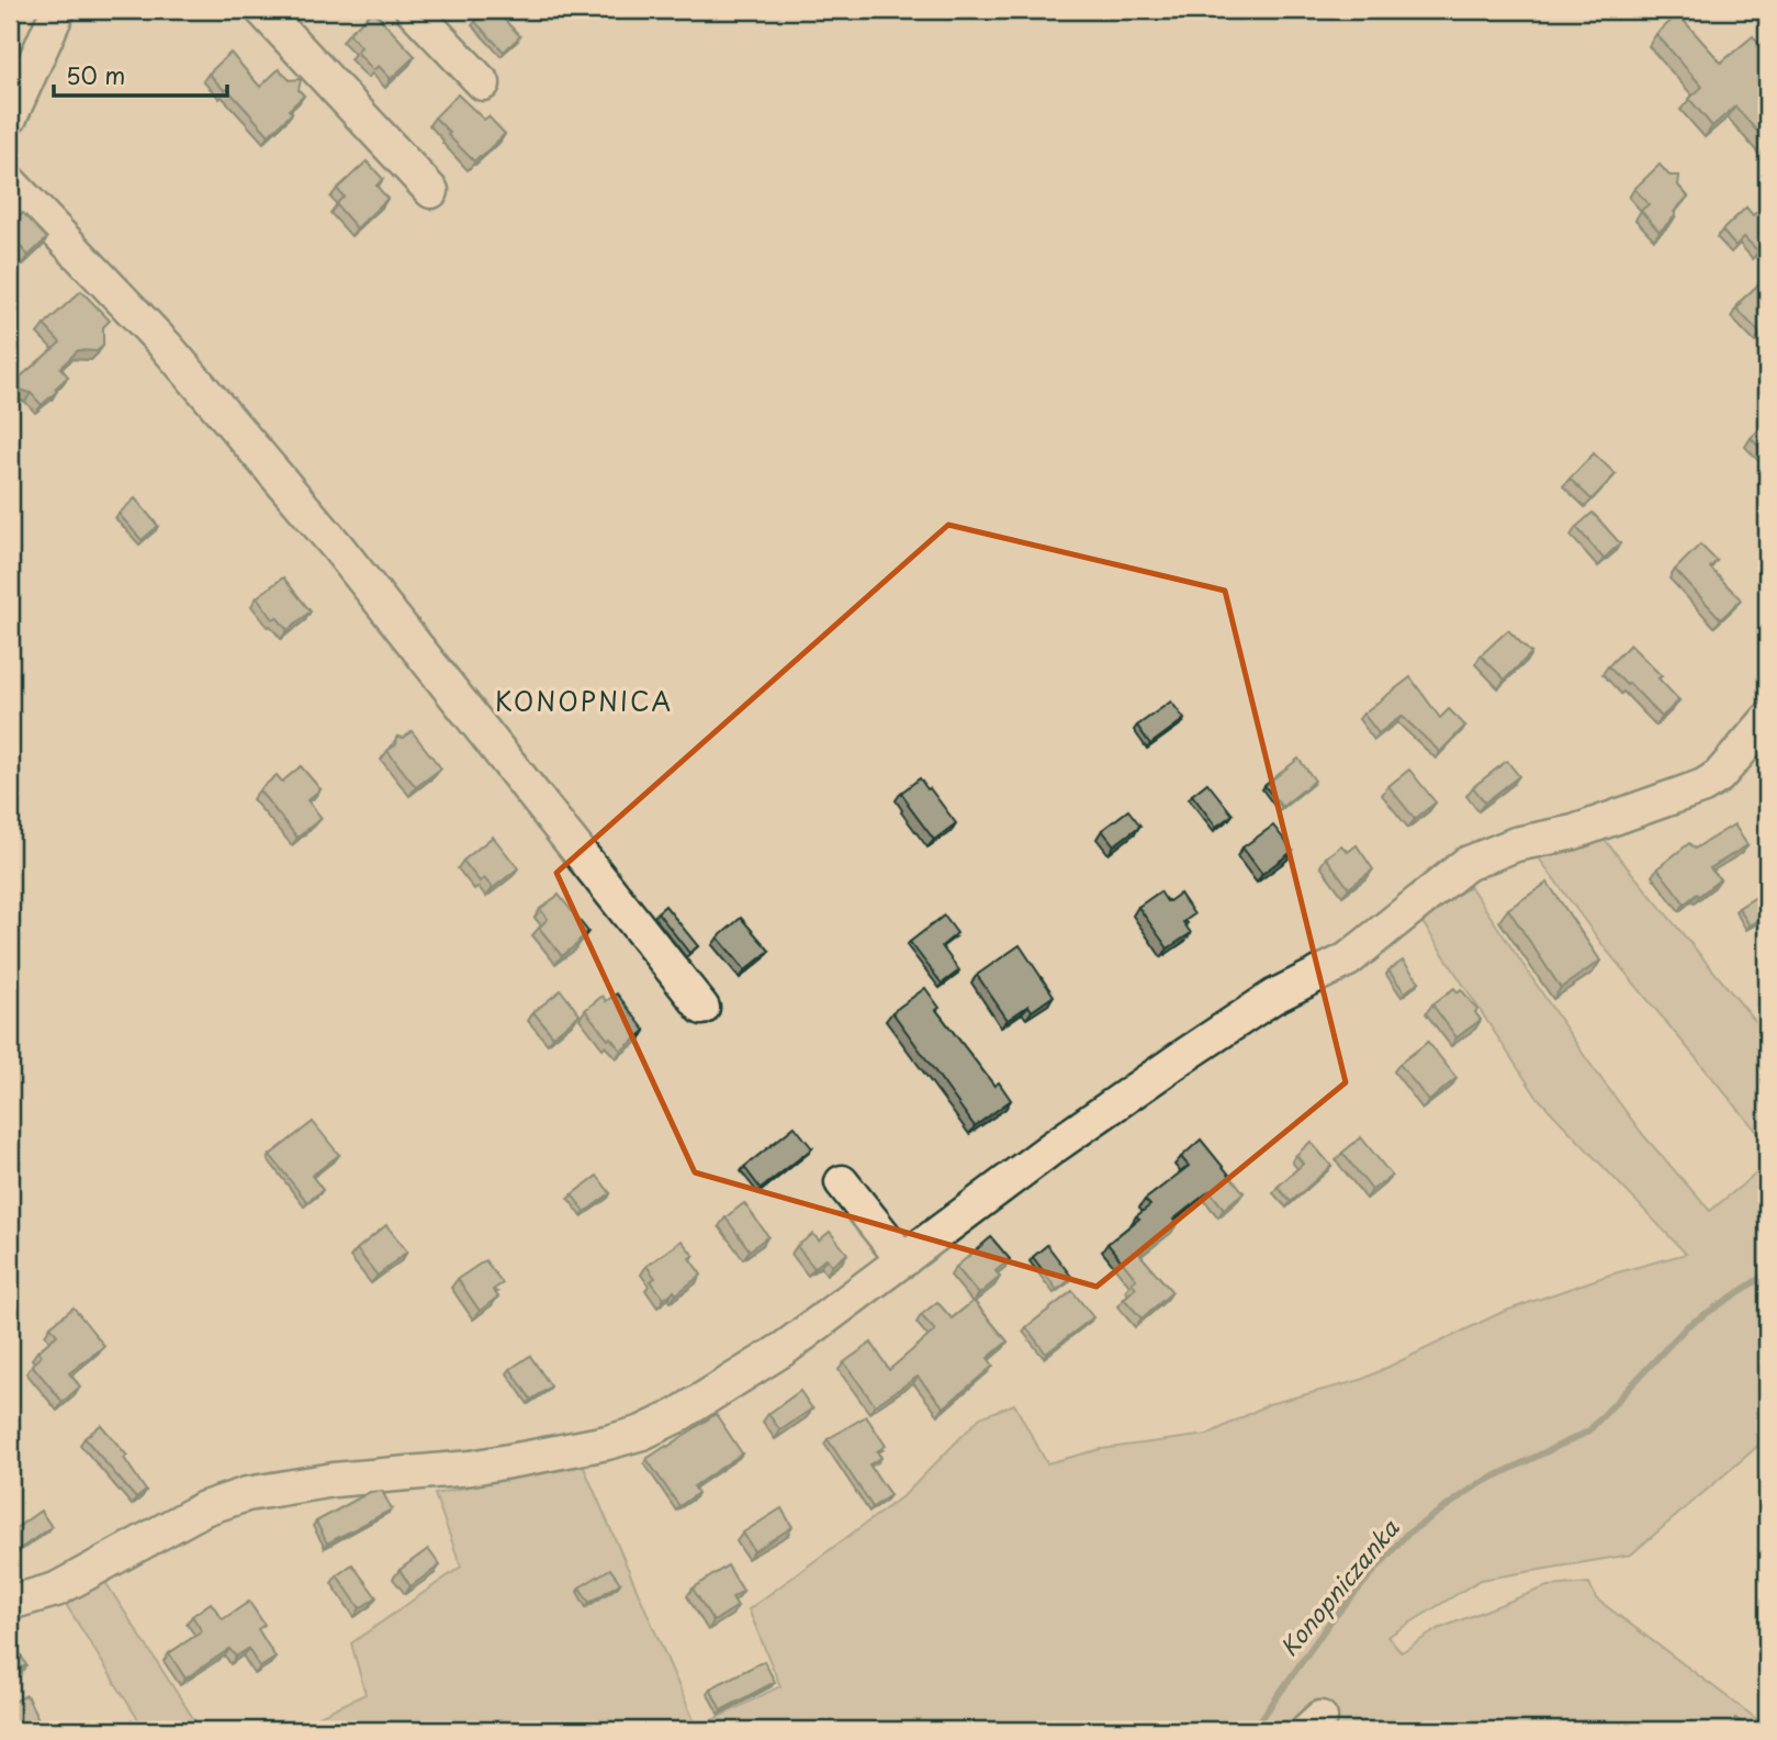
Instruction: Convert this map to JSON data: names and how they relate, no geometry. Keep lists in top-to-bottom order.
{
  "districts": ["KONOPNICA"],
  "water": ["Konopniczanka"],
  "scale_bar": "50 m"
}
